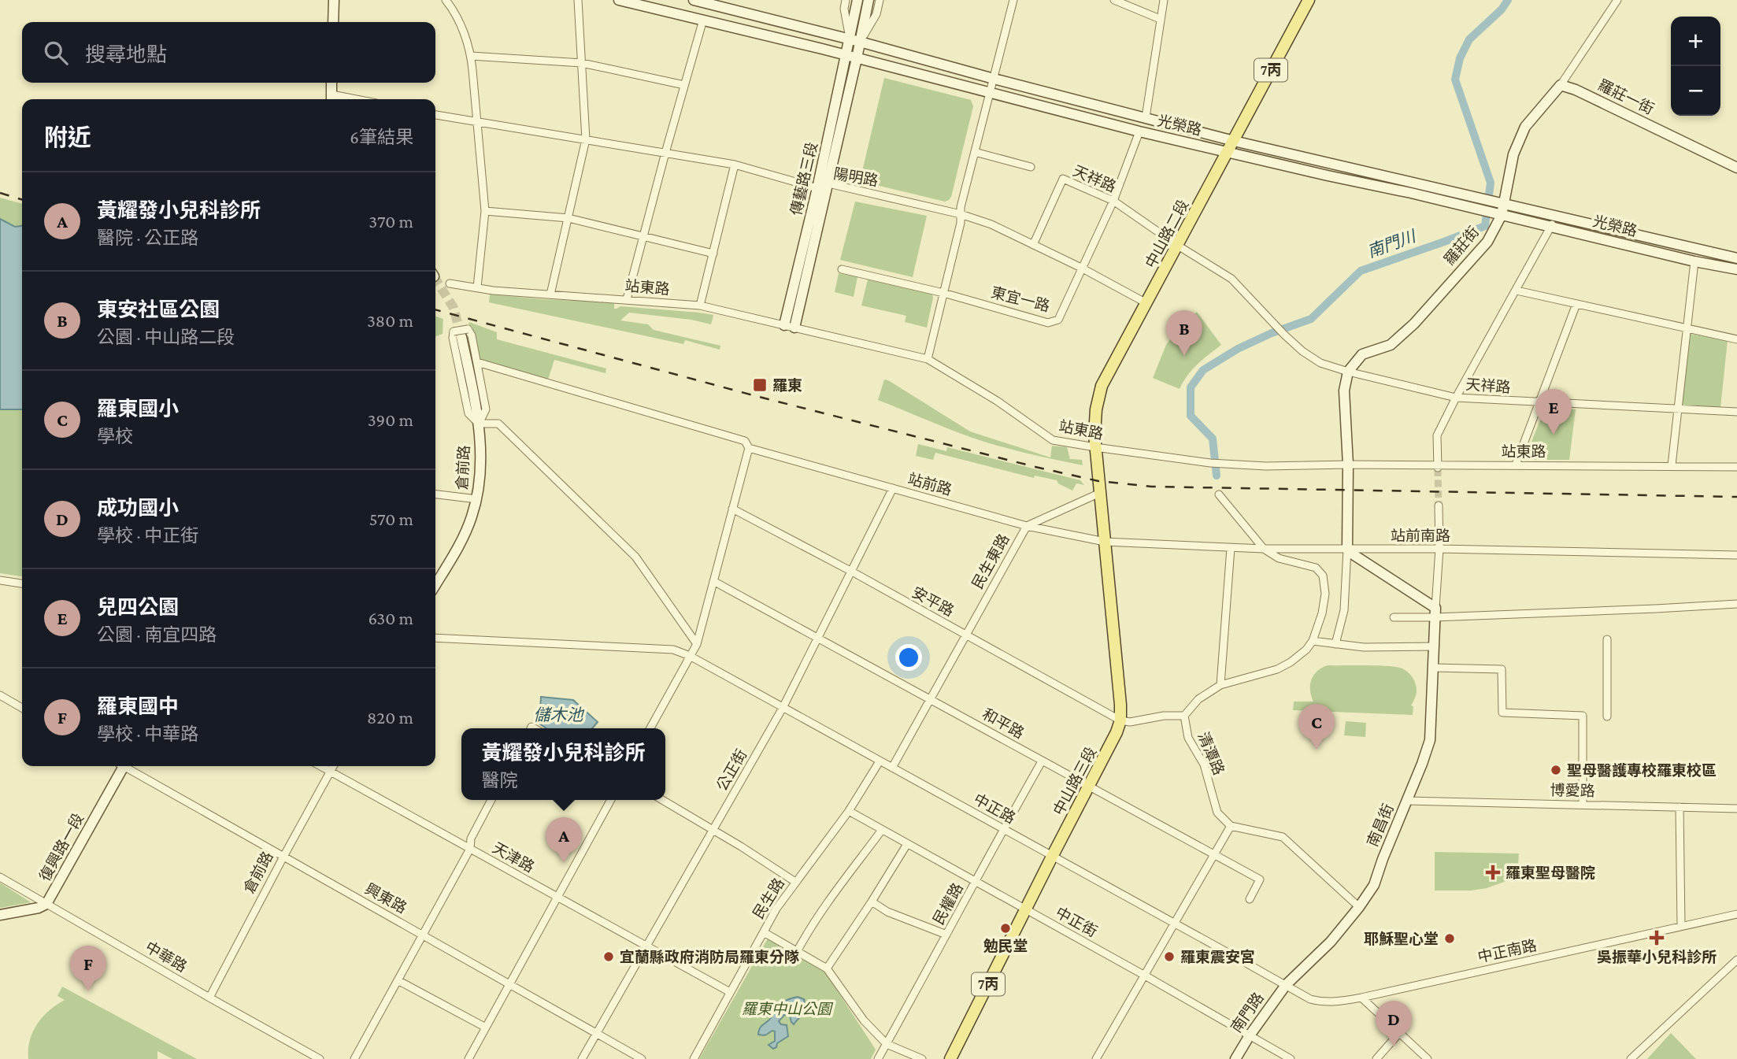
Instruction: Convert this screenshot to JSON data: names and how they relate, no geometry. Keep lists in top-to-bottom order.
{
  "streets": {
    "main road": ["7丙", "中山路二段", "中山路三段"],
    "street": [
      "羅莊一街",
      "光榮路",
      "陽明路",
      "傳藝路三段",
      "天祥路",
      "羅莊街",
      "站東路",
      "東宜一路",
      "倉前路",
      "站前路",
      "站前南路",
      "民生東路",
      "安平路",
      "和平路",
      "清潭路",
      "公正街",
      "博愛路",
      "中正路",
      "南昌街",
      "復興路一段",
      "天津路",
      "興東路",
      "民生路",
      "民權路",
      "中正街",
      "中正南路",
      "中華路",
      "南門路"
    ]
  },
  "crossings": [
    ["羅莊一街", "羅莊街"],
    ["光榮路", "傳藝路三段"],
    ["光榮路", "中山路二段"],
    ["光榮路", "羅莊街"],
    ["光榮路", "東宜一路"],
    ["陽明路", "傳藝路三段"],
    ["陽明路", "天祥路"],
    ["陽明路", "中山路二段"],
    ["陽明路", "東宜一路"],
    ["傳藝路三段", "站東路"],
    ["天祥路", "中山路二段"],
    ["天祥路", "羅莊街"],
    ["天祥路", "東宜一路"],
    ["中山路二段", "站東路"],
    ["中山路二段", "民生東路"],
    ["中山路二段", "中山路三段"],
    ["倉前路", "天津路"],
    ["倉前路", "興東路"],
    ["倉前路", "中華路"],
    ["站前路", "站前南路"],
    ["站前路", "民生東路"],
    ["站前路", "公正街"],
    ["站前路", "中山路三段"],
    ["站前南路", "中山路三段"],
    ["民生東路", "安平路"],
    ["民生東路", "和平路"],
    ["民生東路", "中山路三段"],
    ["民生東路", "中正路"],
    ["安平路", "公正街"],
    ["安平路", "中山路三段"],
    ["和平路", "公正街"],
    ["和平路", "中山路三段"],
    ["和平路", "民權路"],
    ["公正街", "中正路"],
    ["公正街", "天津路"],
    ["公正街", "興東路"],
    ["中山路三段", "中正路"],
    ["中山路三段", "中正街"],
    ["博愛路", "南昌街"],
    ["中正路", "南昌街"],
    ["中正路", "民生路"],
    ["中正路", "民權路"],
    ["中正路", "中正南路"],
    ["中正路", "南門路"],
    ["南昌街", "中正南路"],
    ["南昌街", "南門路"],
    ["復興路一段", "中華路"],
    ["天津路", "民生路"],
    ["民生路", "中正街"],
    ["民權路", "中正街"],
    ["中正街", "南門路"],
    ["中正南路", "南門路"]
  ],
  "water": ["南門川", "儲木池"],
  "parks": ["羅東中山公園"],
  "places": {
    "transit": ["羅東"],
    "other": [
      "聖母醫護專校羅東校區",
      "勉民堂",
      "耶穌聖心堂",
      "宜蘭縣政府消防局羅東分隊",
      "羅東震安宮"
    ],
    "health": ["羅東聖母醫院", "吳振華小兒科診所"]
  },
  "page": {
    "map_buttons": ["+", "−"],
    "search": "搜尋地點",
    "heading": ["附近", "6筆結果"],
    "list": [
      {
        "mark": "A",
        "name": "黃耀發小兒科診所",
        "note": "醫院 · 公正路",
        "value": "370 m"
      },
      {
        "mark": "B",
        "name": "東安社區公園",
        "note": "公園 · 中山路二段",
        "value": "380 m"
      },
      {
        "mark": "C",
        "name": "羅東國小",
        "note": "學校",
        "value": "390 m"
      },
      {
        "mark": "D",
        "name": "成功國小",
        "note": "學校 · 中正街",
        "value": "570 m"
      },
      {
        "mark": "E",
        "name": "兒四公園",
        "note": "公園 · 南宜四路",
        "value": "630 m"
      },
      {
        "mark": "F",
        "name": "羅東國中",
        "note": "學校 · 中華路",
        "value": "820 m"
      }
    ],
    "pins": [
      "B",
      "E",
      "C",
      "A",
      "F",
      "D"
    ],
    "popup": ["黃耀發小兒科診所", "醫院"]
  }
}
